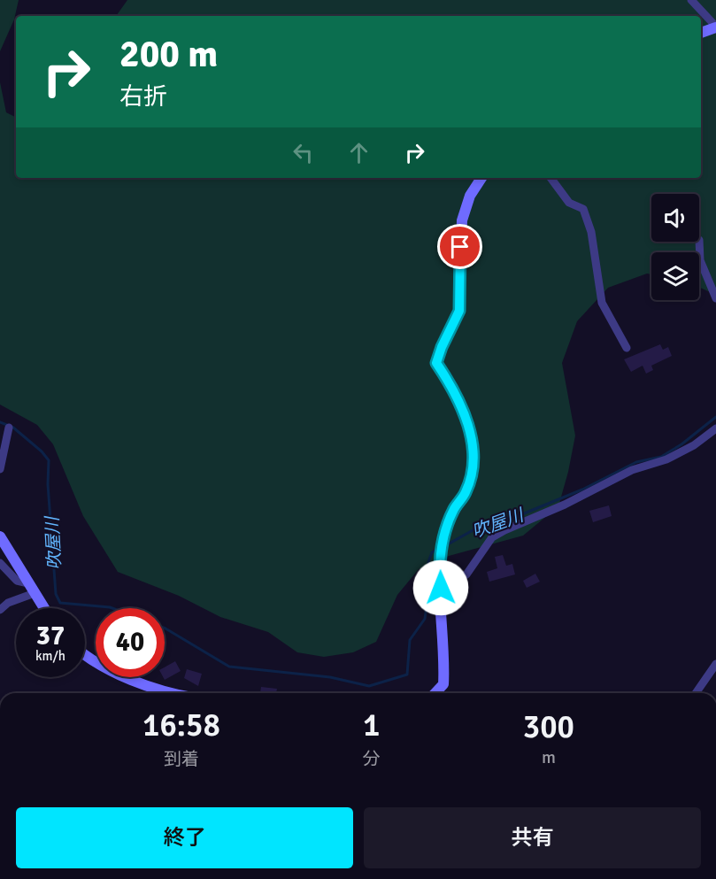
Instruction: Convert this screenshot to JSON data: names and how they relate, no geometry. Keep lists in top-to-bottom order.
{
  "water": ["吹屋川"],
  "page": {
    "turn": ["200 m", "右折"],
    "speed": "37 km/h",
    "limit": "40",
    "eta": [
      "16:58",
      "到着",
      "1",
      "分",
      "300",
      "m"
    ],
    "buttons": ["終了", "共有"]
  }
}
